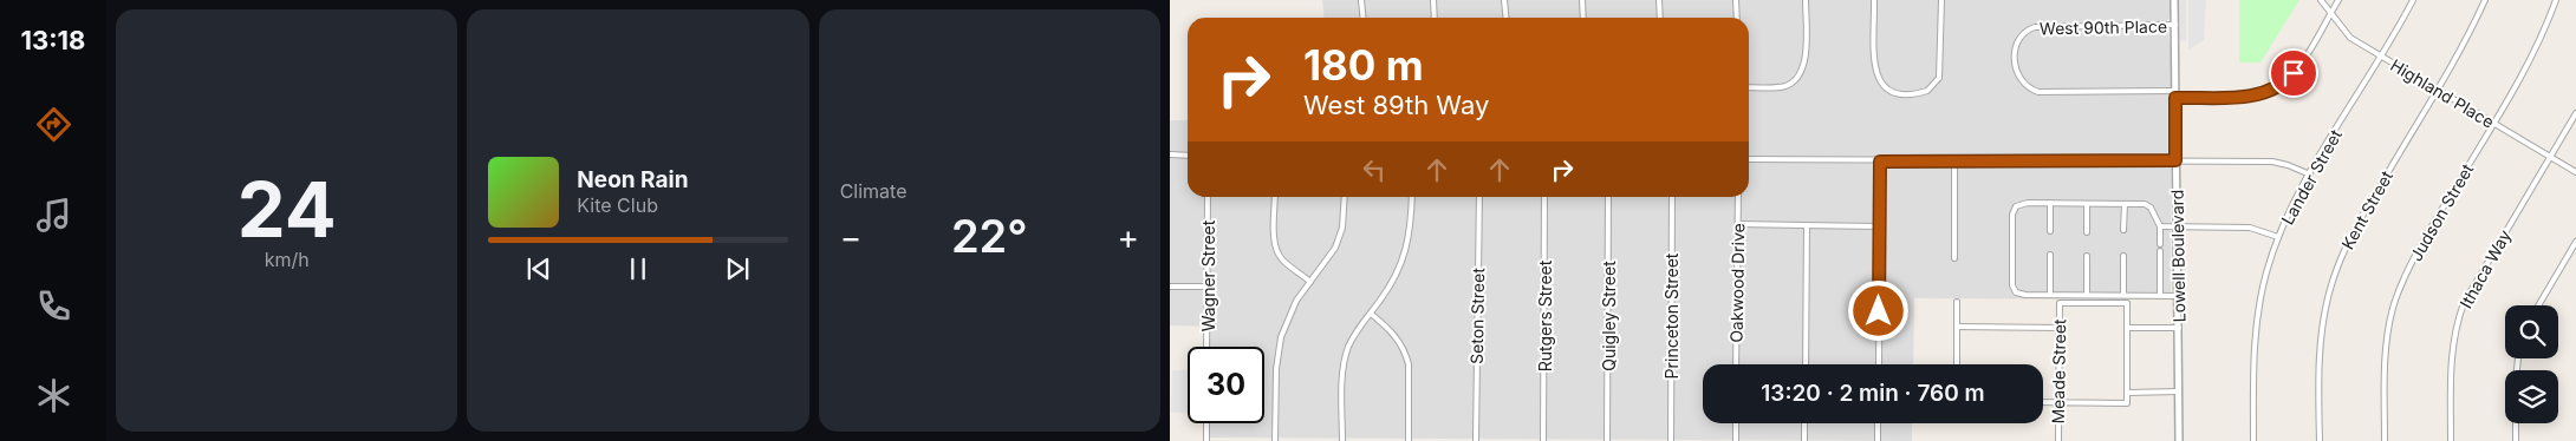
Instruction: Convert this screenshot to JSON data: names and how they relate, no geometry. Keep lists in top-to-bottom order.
{
  "streets": {
    "street": [
      "West 90th Place",
      "Highland Place",
      "Lander Street",
      "Kent Street",
      "Judson Street",
      "Lowell Boulevard",
      "Ithaca Way",
      "Wagner Street",
      "Oakwood Drive",
      "Seton Street",
      "Rutgers Street",
      "Quigley Street",
      "Princeton Street",
      "Meade Street"
    ]
  },
  "crossings": [
    ["West 90th Place", "Lowell Boulevard"],
    ["Highland Place", "Lander Street"],
    ["Highland Place", "Kent Street"],
    ["Highland Place", "Judson Street"],
    ["Highland Place", "Ithaca Way"]
  ],
  "page": {
    "tabs": "13:18",
    "tile": [
      ["24", "km/h"],
      "Climate"
    ],
    "turn": ["180 m", "West 89th Way"],
    "song": ["Neon Rain", "Kite Club"],
    "heat": ["−", "22°", "+"],
    "limit": "30",
    "trip": "13:20 · 2 min · 760 m"
  }
}
